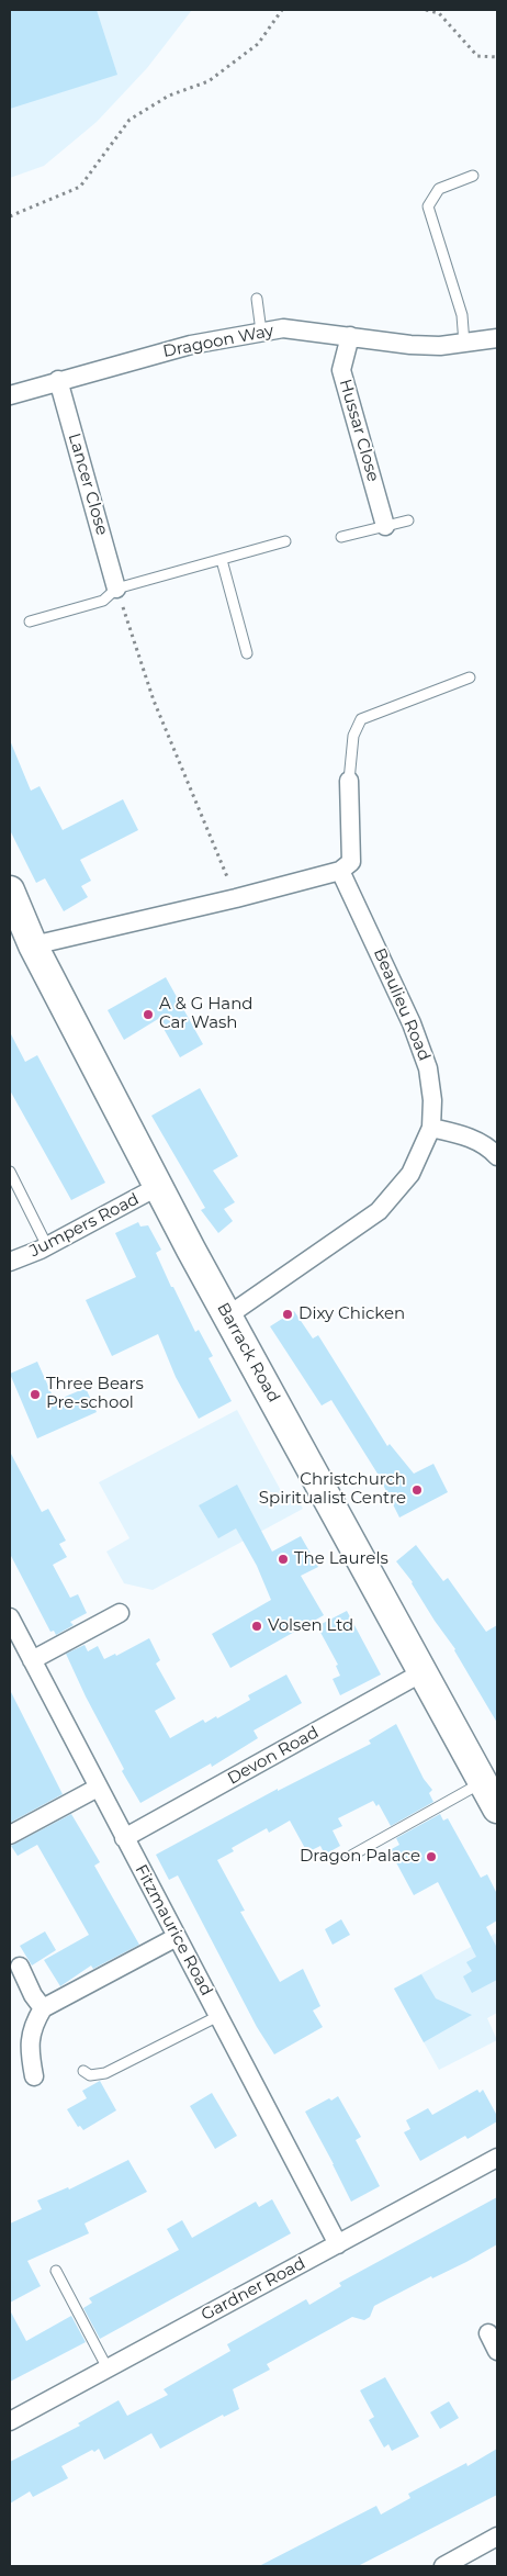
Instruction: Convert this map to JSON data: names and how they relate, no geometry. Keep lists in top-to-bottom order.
{
  "streets": {
    "main road": ["Barrack Road"],
    "street": [
      "Dragoon Way",
      "Hussar Close",
      "Lancer Close",
      "Beaulieu Road",
      "Jumpers Road",
      "Devon Road",
      "Fitzmaurice Road",
      "Gardner Road"
    ]
  },
  "crossings": [
    ["Dragoon Way", "Hussar Close"],
    ["Dragoon Way", "Lancer Close"],
    ["Beaulieu Road", "Barrack Road"],
    ["Jumpers Road", "Barrack Road"],
    ["Barrack Road", "Devon Road"],
    ["Devon Road", "Fitzmaurice Road"],
    ["Fitzmaurice Road", "Gardner Road"]
  ],
  "places": [
    "A & G Hand Car Wash",
    "Dixy Chicken",
    "Three Bears Pre-school",
    "Christchurch Spiritualist Centre",
    "The Laurels",
    "Volsen Ltd",
    "Dragon Palace"
  ]
}
